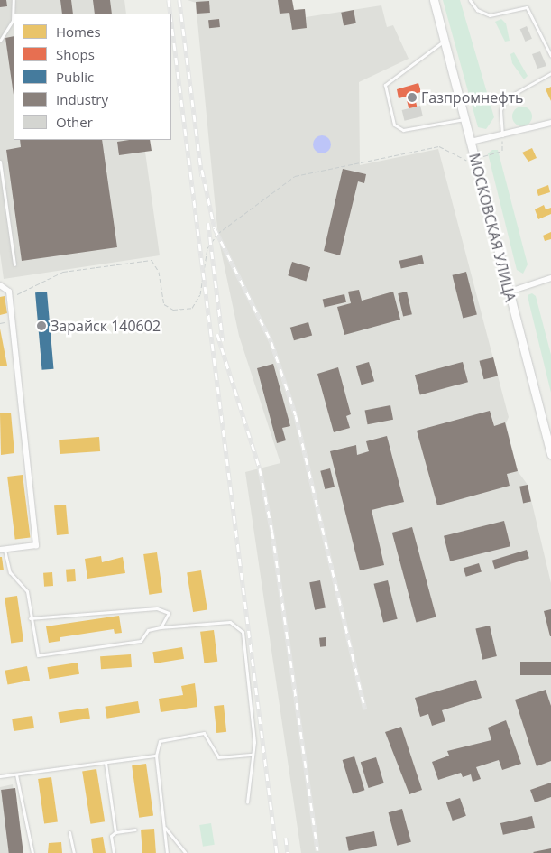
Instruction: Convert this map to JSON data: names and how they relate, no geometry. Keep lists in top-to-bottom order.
{
  "streets": {
    "main road": ["МОСКОВСКАЯ УЛИЦА"]
  },
  "places": ["Газпромнефть", "Зарайск 140602"],
  "legend": [
    "Homes",
    "Shops",
    "Public",
    "Industry",
    "Other"
  ]
}
